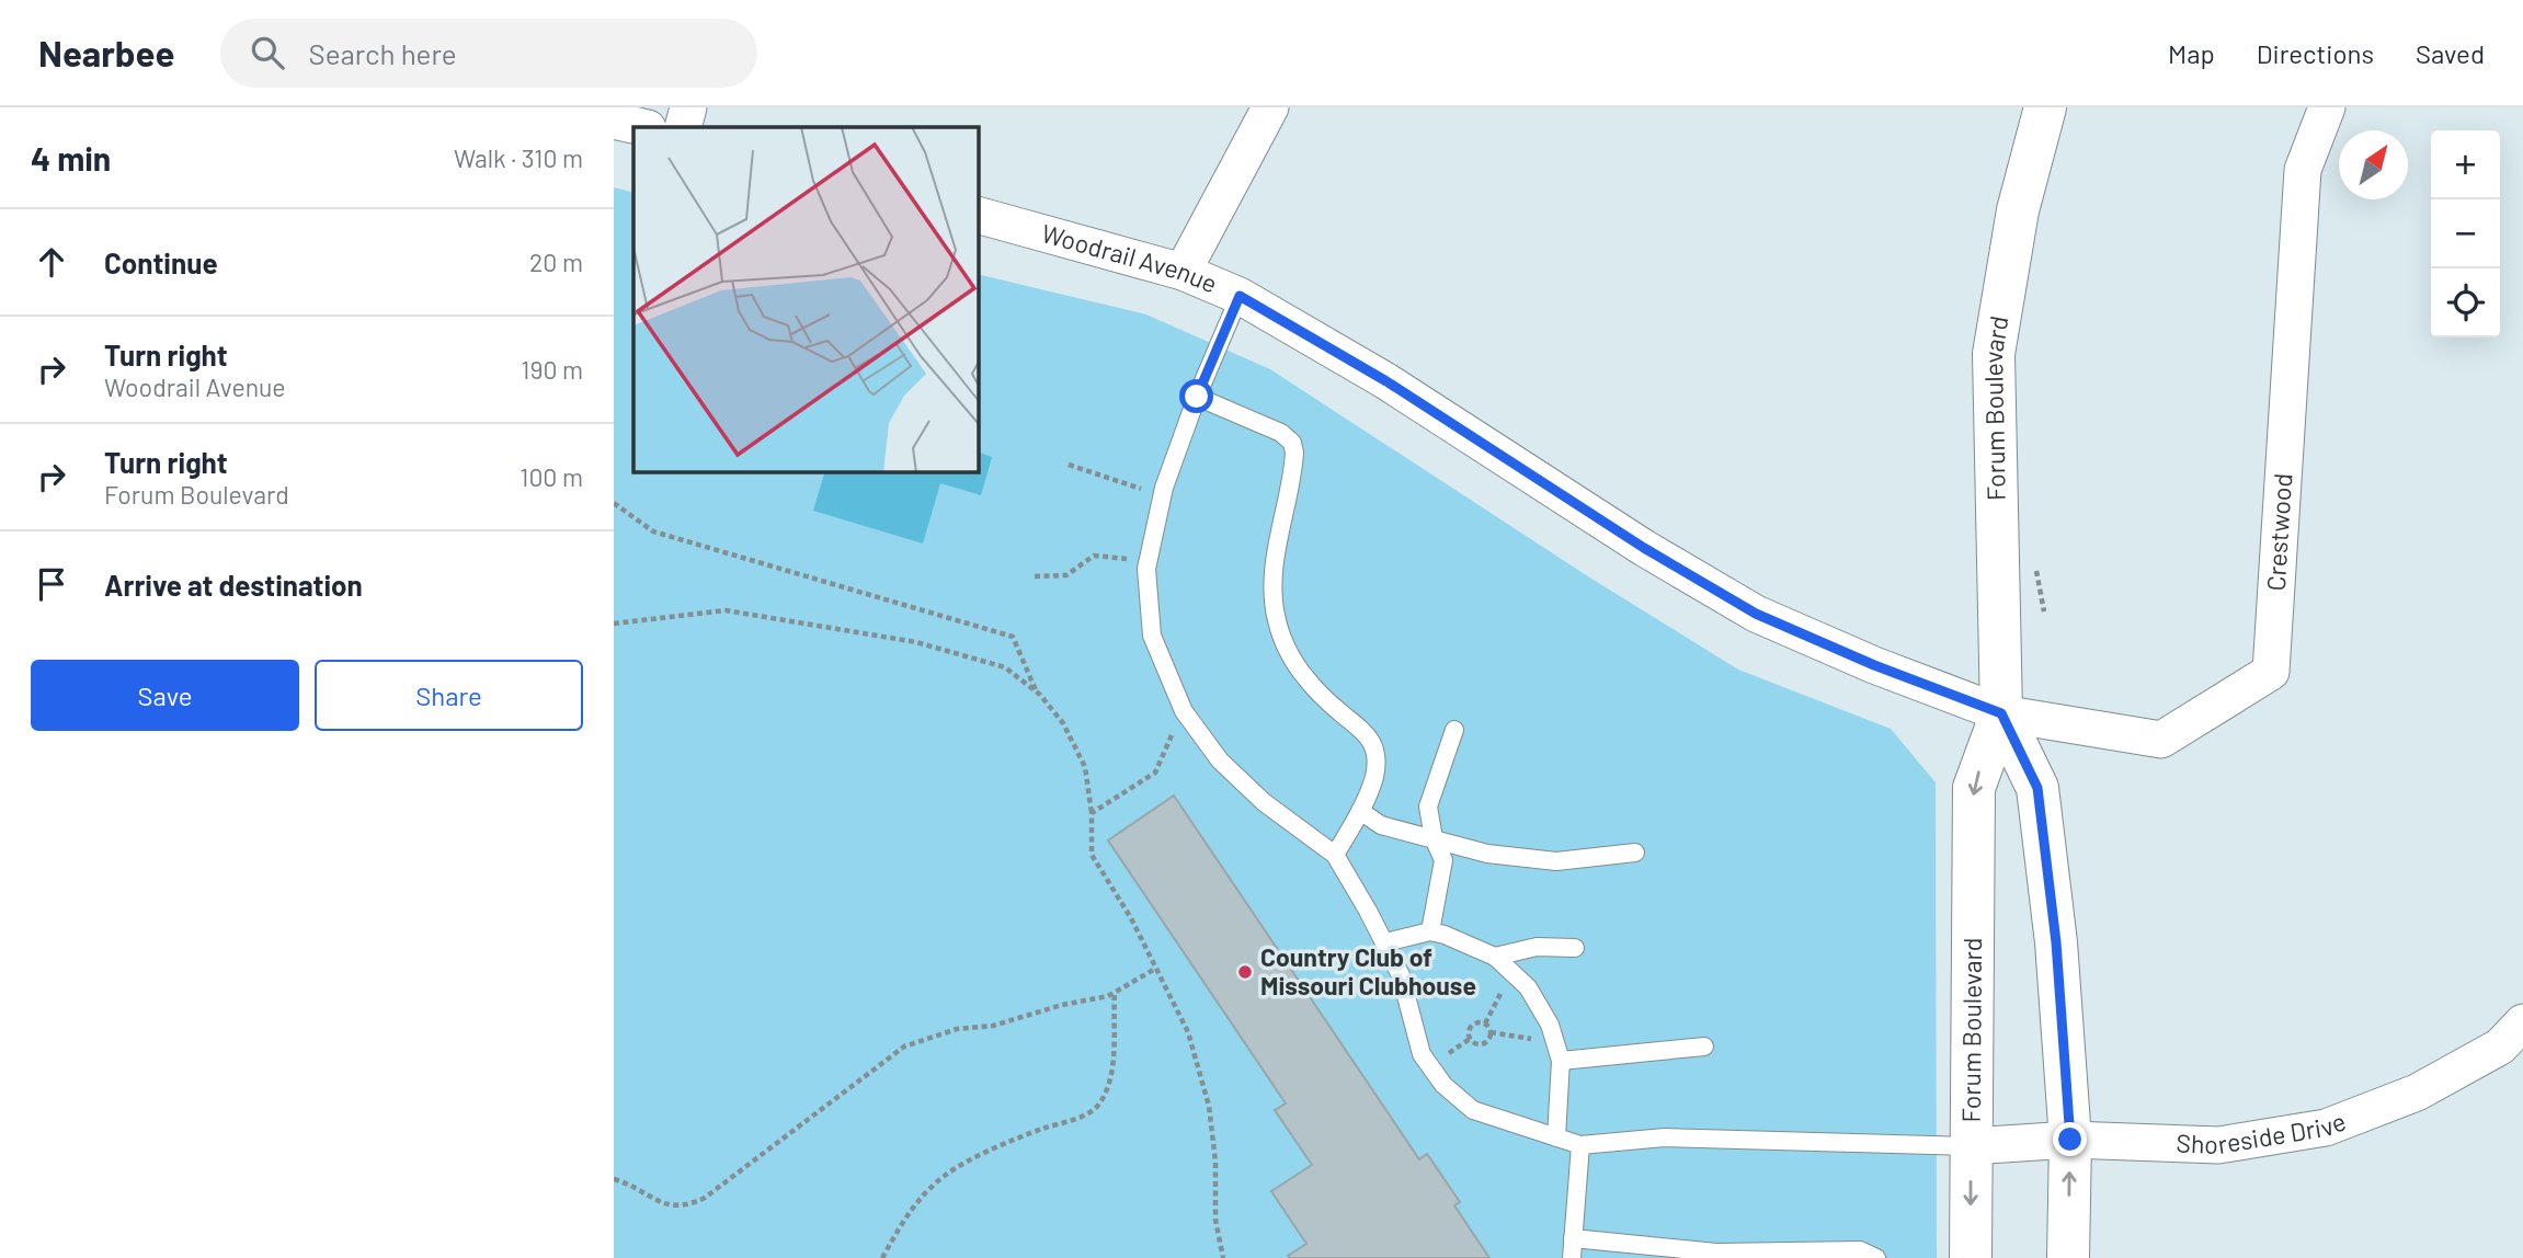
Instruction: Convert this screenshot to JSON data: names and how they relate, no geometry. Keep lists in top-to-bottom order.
{
  "streets": {
    "street": [
      "Woodrail Avenue",
      "Forum Boulevard",
      "Crestwood",
      "Shoreside Drive"
    ]
  },
  "crossings": [
    ["Woodrail Avenue", "Forum Boulevard"],
    ["Woodrail Avenue", "Crestwood"],
    ["Forum Boulevard", "Crestwood"],
    ["Forum Boulevard", "Shoreside Drive"]
  ],
  "places": ["Country Club of Missouri Clubhouse"],
  "north": "top right",
  "page": {
    "header": "Nearbee",
    "search": "Search here",
    "nav": ["Map", "Directions", "Saved"],
    "heading": ["4 min", "Walk · 310 m"],
    "map_buttons": ["+", "−"],
    "list": [
      ["Continue", "20 m"],
      ["Turn right", "Woodrail Avenue", "190 m"],
      ["Turn right", "Forum Boulevard", "100 m"],
      "Arrive at destination"
    ],
    "buttons": ["Save", "Share"]
  }
}
